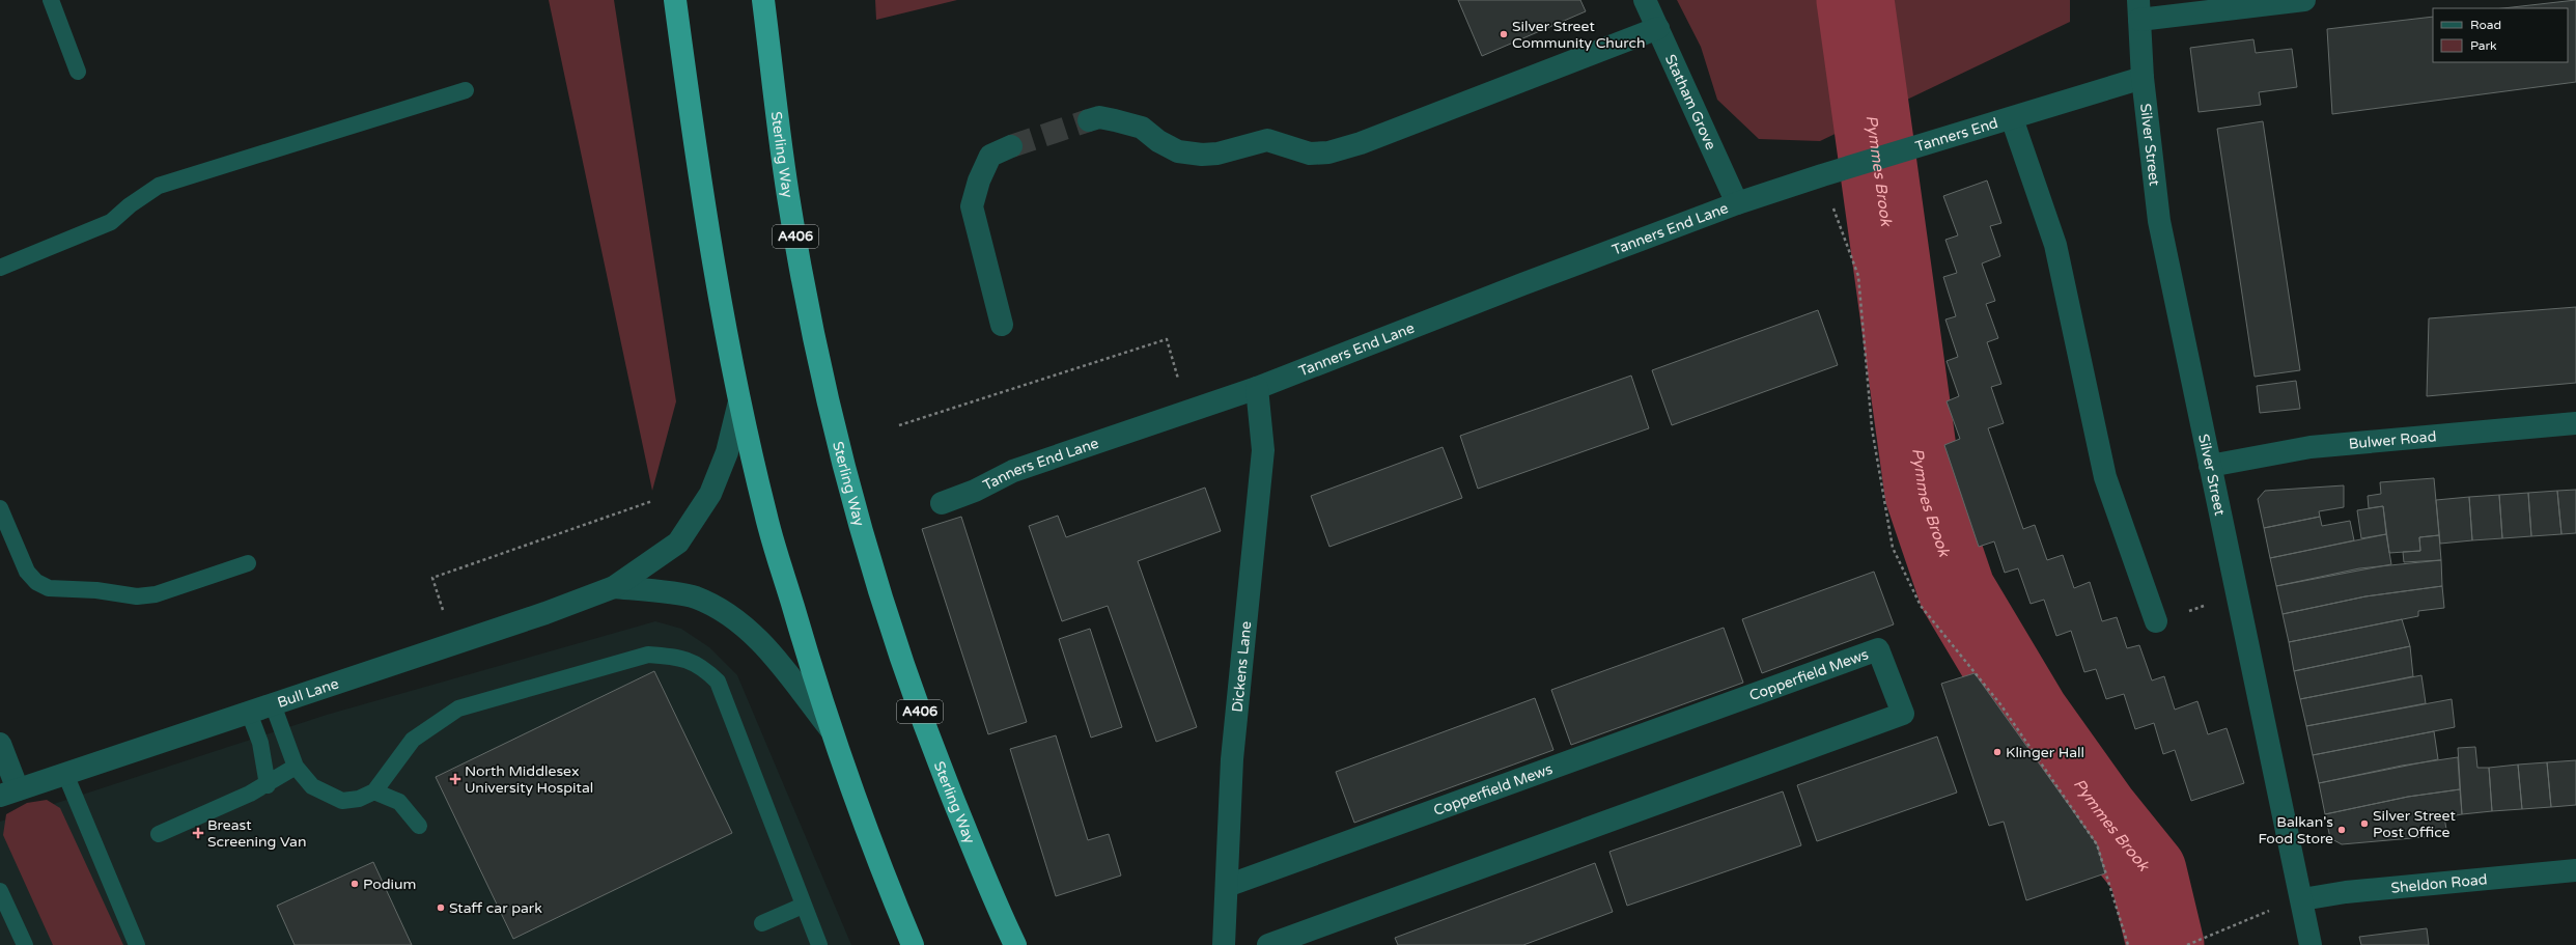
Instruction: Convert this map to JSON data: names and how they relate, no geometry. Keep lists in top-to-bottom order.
{
  "streets": {
    "highway": ["Sterling Way", "A406"],
    "street": [
      "Statham Grove",
      "Tanners End",
      "Silver Street",
      "Tanners End Lane",
      "Bulwer Road",
      "Dickens Lane",
      "Copperfield Mews",
      "Bull Lane",
      "Sheldon Road"
    ]
  },
  "crossings": [
    ["Statham Grove", "Tanners End Lane"],
    ["Tanners End", "Silver Street"],
    ["Tanners End", "Tanners End Lane"],
    ["Silver Street", "Bulwer Road"],
    ["Silver Street", "Sheldon Road"],
    ["Tanners End Lane", "Dickens Lane"],
    ["Dickens Lane", "Copperfield Mews"]
  ],
  "water": ["Pymmes Brook"],
  "places": {
    "other": [
      "Silver Street Community Church",
      "Klinger Hall",
      "Silver Street Post Office",
      "Balkan's Food Store",
      "Podium",
      "Staff car park"
    ],
    "health": ["North Middlesex University Hospital", "Breast Screening Van"]
  },
  "legend": ["Road", "Park"]
}
